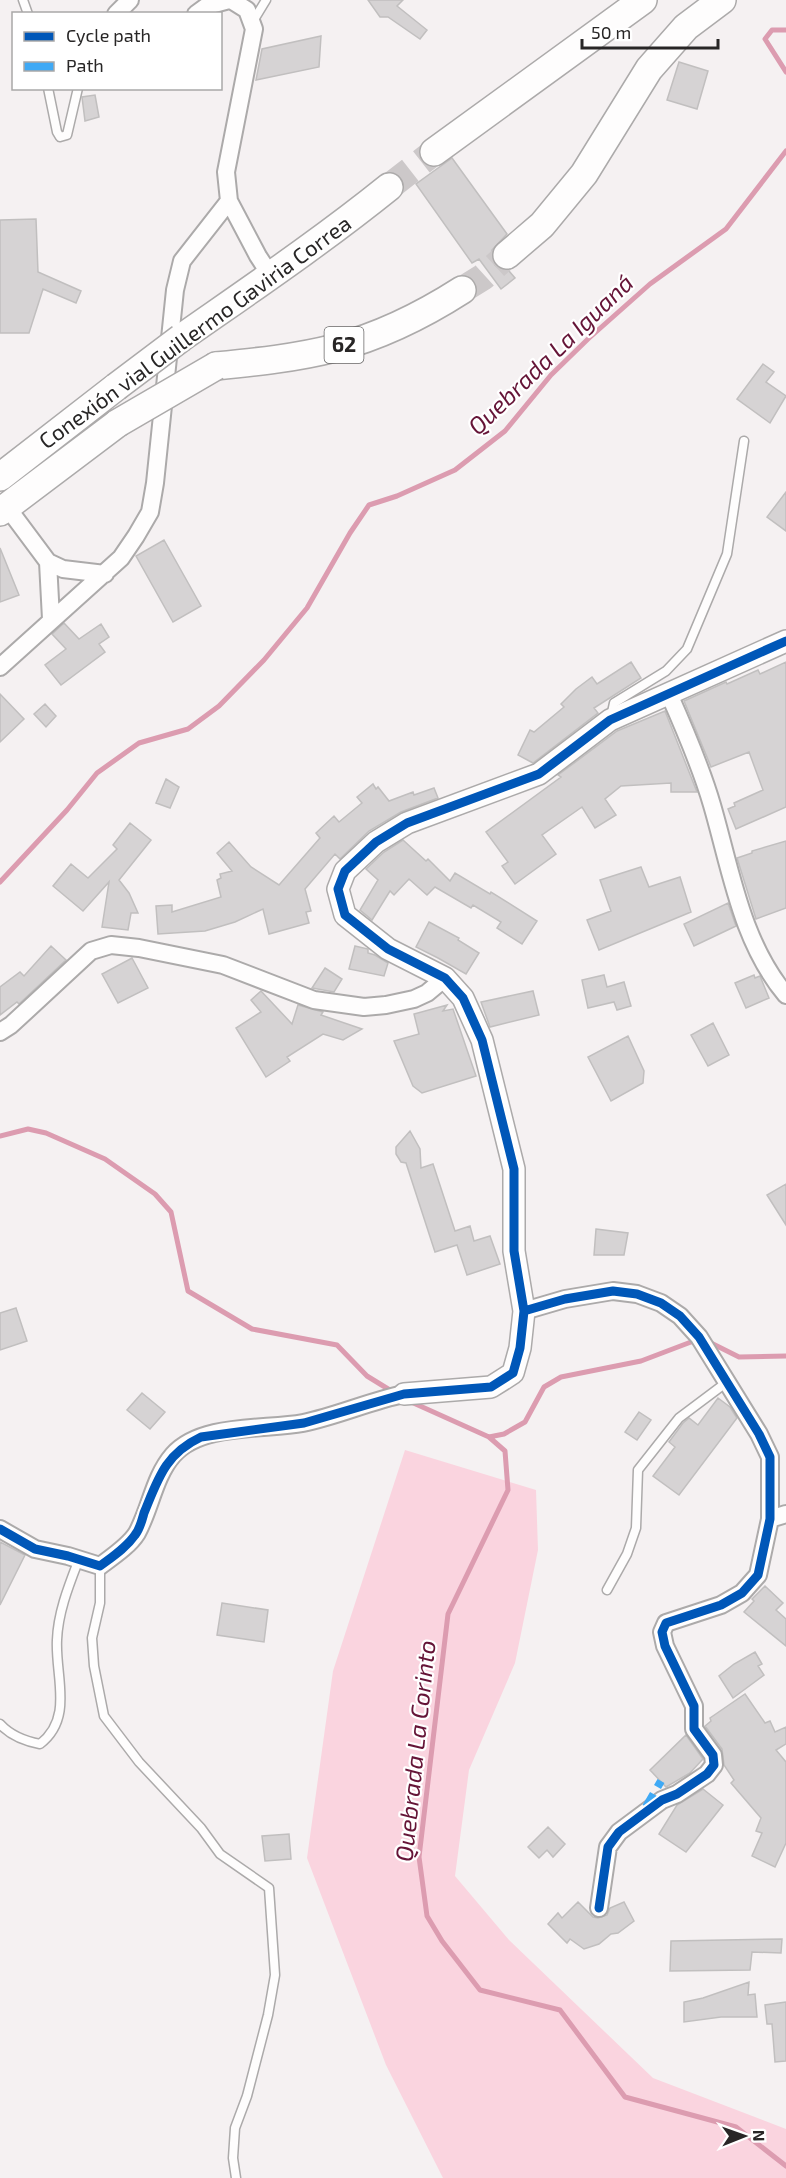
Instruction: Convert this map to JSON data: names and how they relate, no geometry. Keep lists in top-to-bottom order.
{
  "streets": {
    "highway": ["Conexión vial Guillermo Gaviria Correa", "62"]
  },
  "water": ["Quebrada La Iguaná", "Quebrada La Corinto"],
  "legend": ["Cycle path", "Path"],
  "scale_bar": "50 m",
  "north": "right"
}
